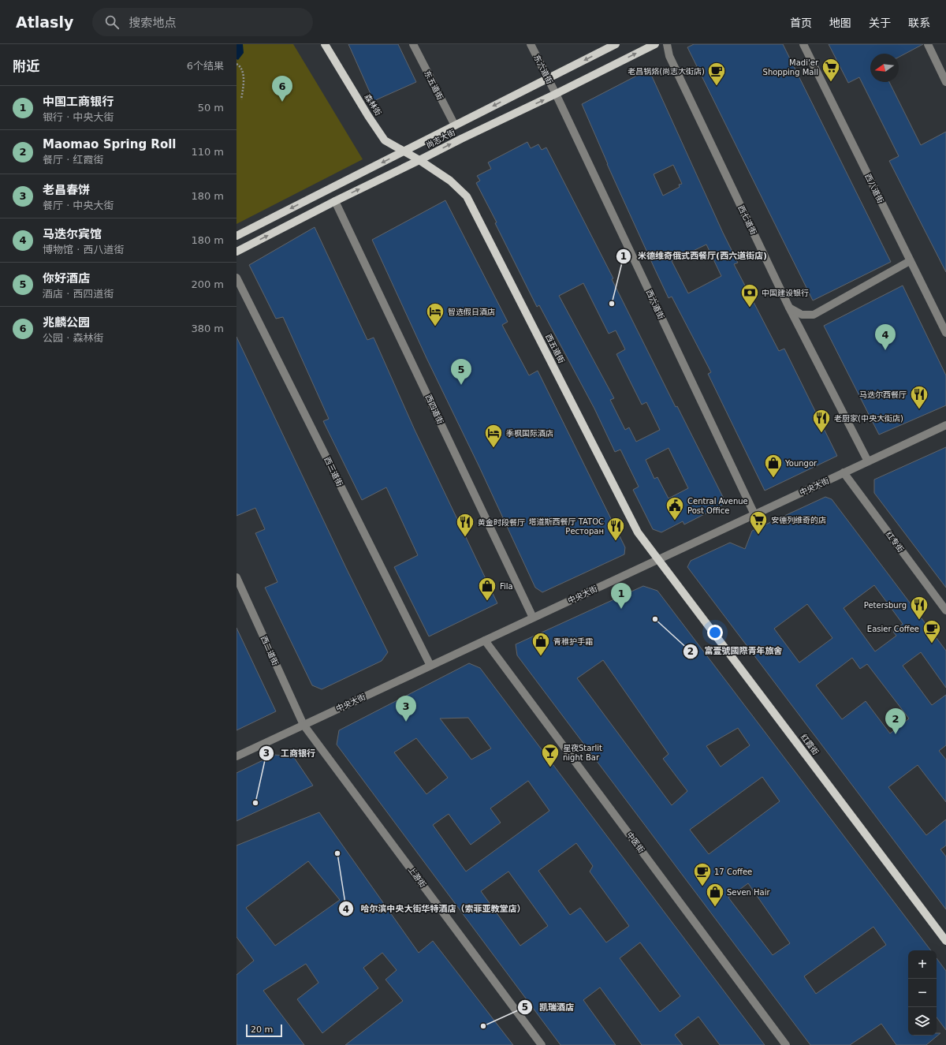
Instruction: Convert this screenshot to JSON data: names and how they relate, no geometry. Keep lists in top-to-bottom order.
{
  "streets": {
    "main road": [
      "森林街",
      "尚志大街",
      "西五道街",
      "红霞街"
    ],
    "street": [
      "东六道街",
      "东五道街",
      "西八道街",
      "西七道街",
      "西六道街",
      "西四道街",
      "西三道街",
      "中央大街",
      "红专街",
      "西二道街",
      "中医街",
      "上游街"
    ]
  },
  "crossings": [
    ["东六道街", "尚志大街"],
    ["东六道街", "西六道街"],
    ["东五道街", "尚志大街"],
    ["森林街", "尚志大街"],
    ["森林街", "西五道街"],
    ["尚志大街", "西六道街"],
    ["尚志大街", "西五道街"],
    ["尚志大街", "西四道街"],
    ["西七道街", "中央大街"],
    ["西六道街", "中央大街"],
    ["西五道街", "中央大街"],
    ["西五道街", "红霞街"],
    ["西四道街", "中央大街"],
    ["西三道街", "中央大街"],
    ["中央大街", "红专街"],
    ["中央大街", "西二道街"],
    ["中央大街", "红霞街"],
    ["中央大街", "中医街"],
    ["中央大街", "上游街"],
    ["西二道街", "上游街"]
  ],
  "places": {
    "supermarket": ["Madi'er Shopping Mall", "安德列维奇的店"],
    "cafe": ["老昌锅烙(尚志大街店)", "Easier Coffee", "17 Coffee"],
    "other": [
      "米德维奇俄式西餐厅(西六道街店)",
      "富壹號國際青年旅舍",
      "工商银行",
      "哈尔滨中央大街华特酒店（索菲亚教堂店）",
      "凯瑞酒店"
    ],
    "bank": ["中国建设银行"],
    "hotel": ["智选假日酒店", "季枫国际酒店"],
    "restaurant": [
      "马迭尔西餐厅",
      "老厨家(中央大街店)",
      "黄金时段餐厅",
      "塔道斯西餐厅 TATOC Ресторан",
      "Petersburg"
    ],
    "shop": [
      "Youngor",
      "Fila",
      "青稚护手霜",
      "Seven Hair"
    ],
    "public building": ["Central Avenue Post Office"],
    "bar": ["星夜Starlit night Bar"]
  },
  "scale_bar": "20 m",
  "north": "left",
  "page": {
    "header": "Atlasly",
    "search": "搜索地点",
    "nav": [
      "首页",
      "地图",
      "关于",
      "联系"
    ],
    "heading": ["附近", "6个结果"],
    "pins": [
      "6",
      "4",
      "5",
      "1",
      "3",
      "2"
    ],
    "list": [
      {
        "mark": "1",
        "name": "中国工商银行",
        "note": "银行 · 中央大街",
        "value": "50 m"
      },
      {
        "mark": "2",
        "name": "Maomao Spring Roll",
        "note": "餐厅 · 红霞街",
        "value": "110 m"
      },
      {
        "mark": "3",
        "name": "老昌春饼",
        "note": "餐厅 · 中央大街",
        "value": "180 m"
      },
      {
        "mark": "4",
        "name": "马迭尔宾馆",
        "note": "博物馆 · 西八道街",
        "value": "180 m"
      },
      {
        "mark": "5",
        "name": "你好酒店",
        "note": "酒店 · 西四道街",
        "value": "200 m"
      },
      {
        "mark": "6",
        "name": "兆麟公园",
        "note": "公园 · 森林街",
        "value": "380 m"
      }
    ],
    "map_buttons": ["+", "−"],
    "scale": "20 m"
  }
}
